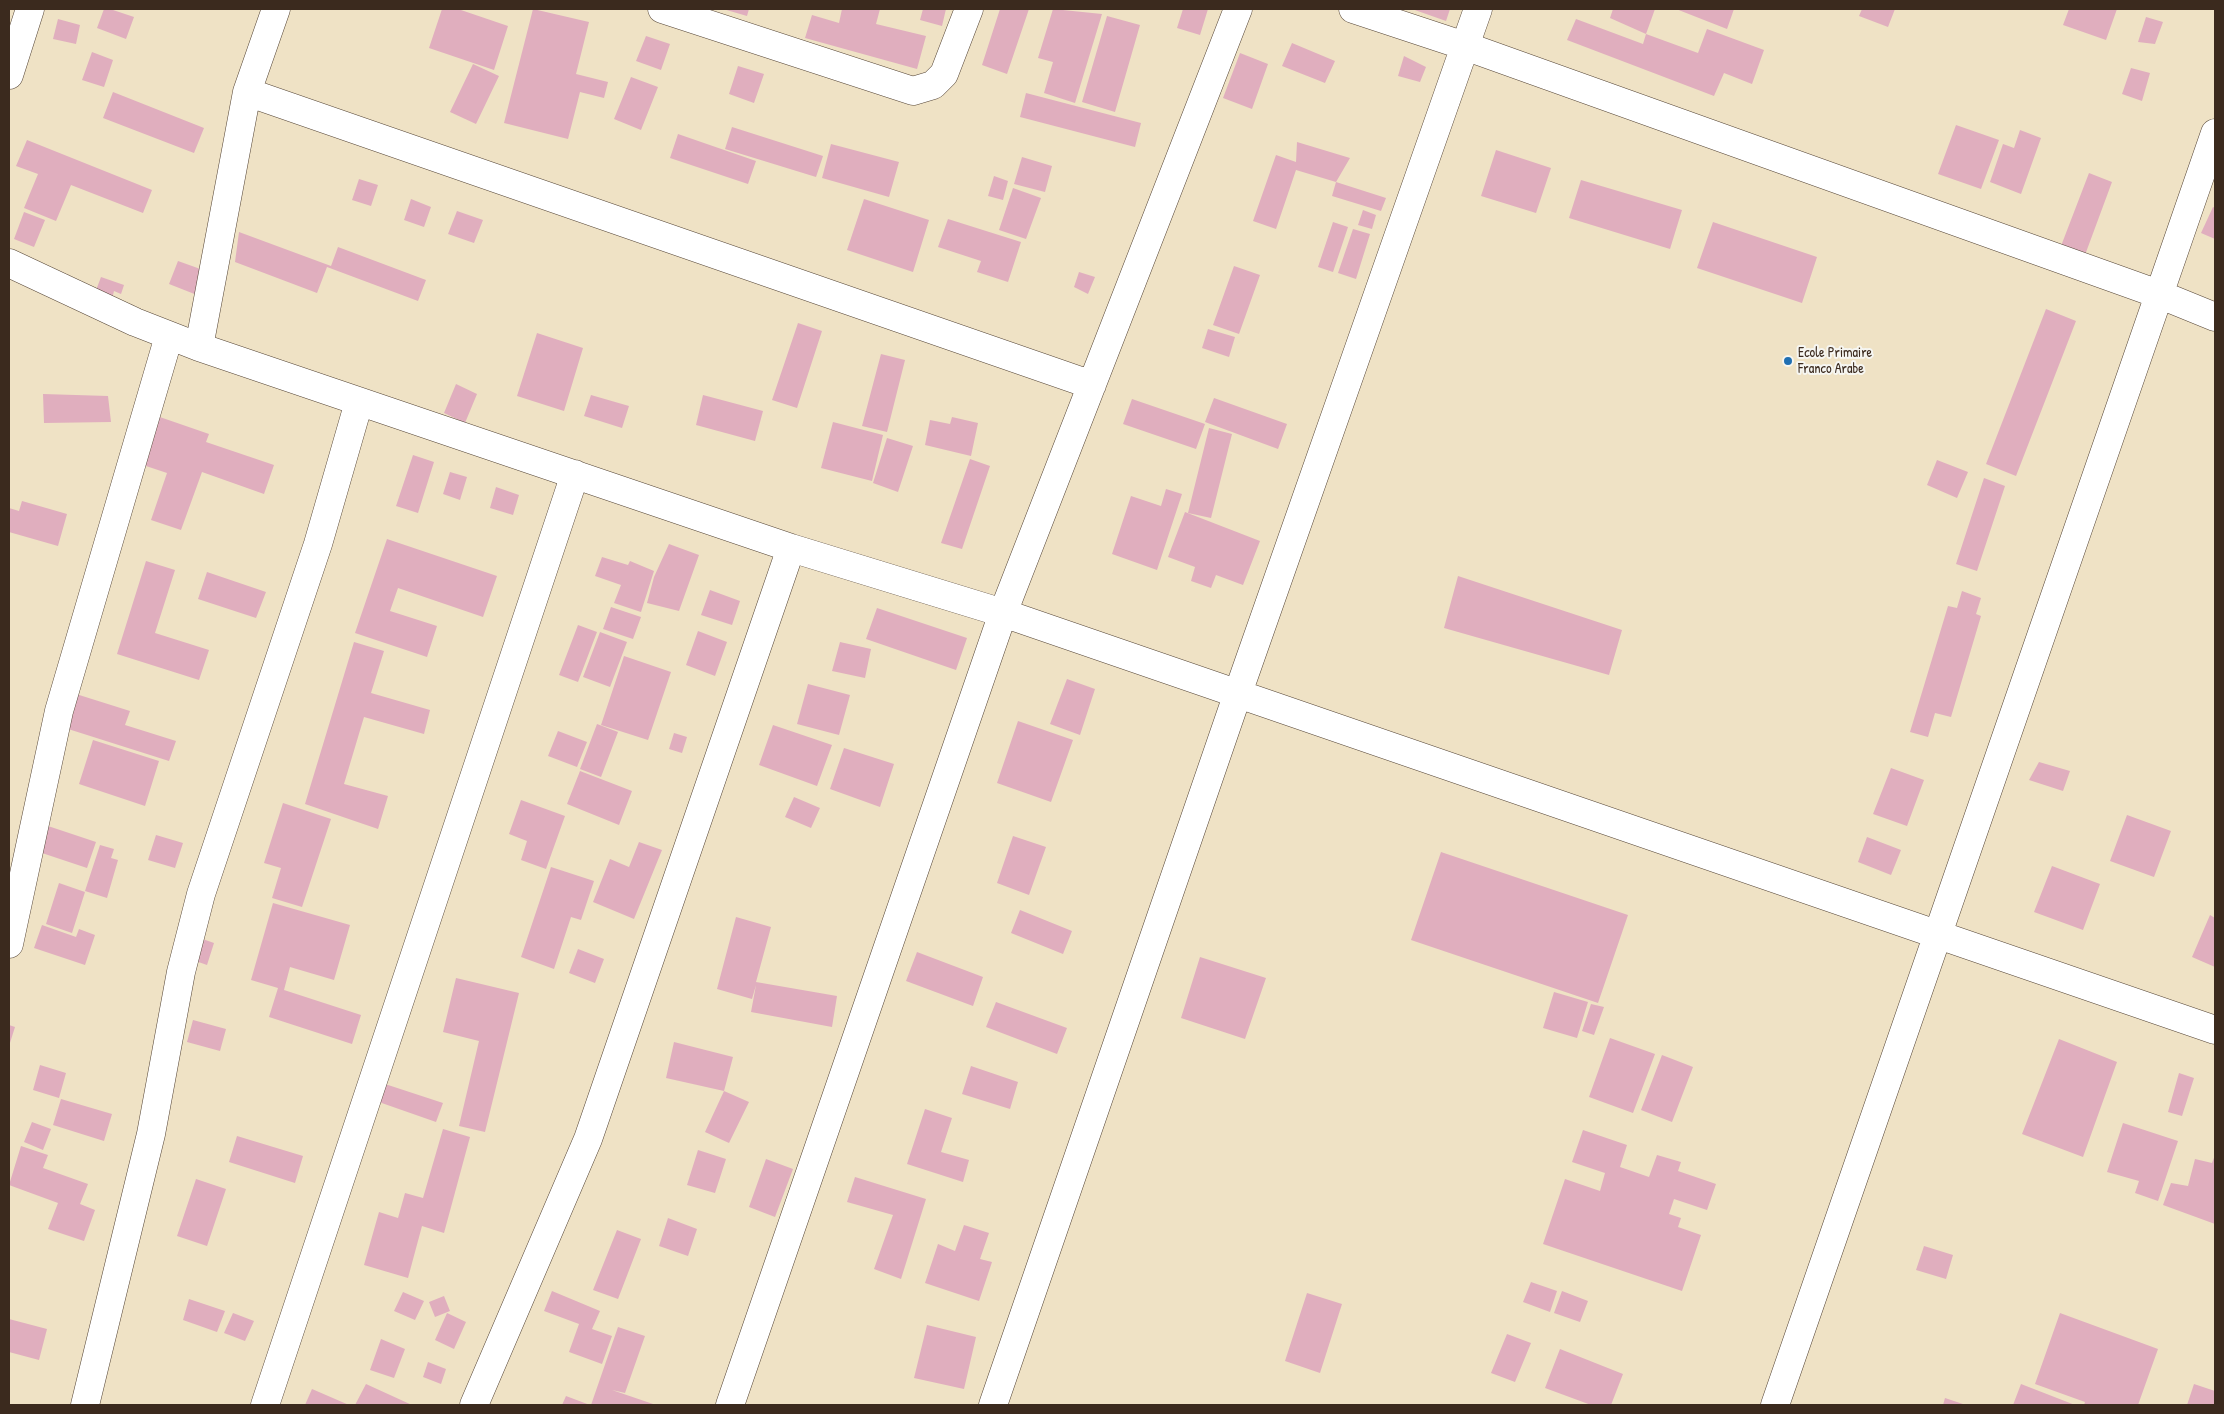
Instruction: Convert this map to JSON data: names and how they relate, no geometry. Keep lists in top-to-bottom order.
{
  "places": ["Ecole Primaire Franco Arabe"]
}
